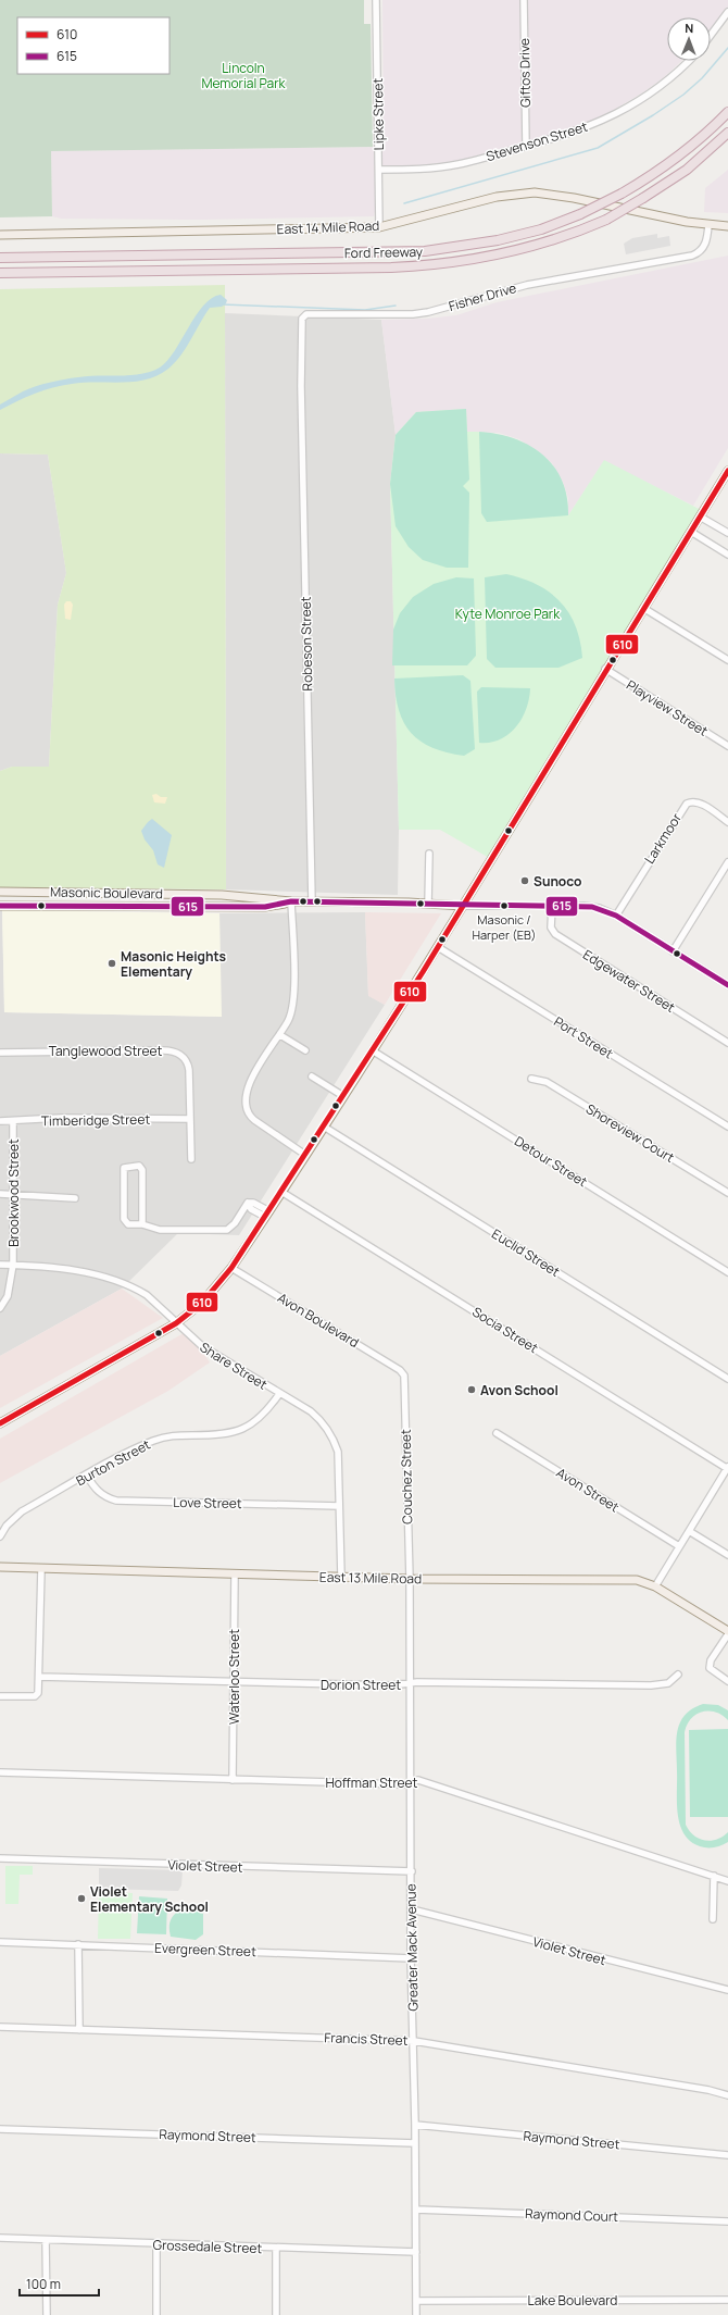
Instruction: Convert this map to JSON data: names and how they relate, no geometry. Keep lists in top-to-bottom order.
{
  "streets": {
    "highway": ["Ford Freeway"],
    "main road": ["East 14 Mile Road", "Masonic Boulevard", "East 13 Mile Road"],
    "street": [
      "Giftos Drive",
      "Lipke Street",
      "Stevenson Street",
      "Fisher Drive",
      "Robeson Street",
      "Playview Street",
      "Larkmoor",
      "Edgewater Street",
      "Port Street",
      "Tanglewood Street",
      "Timberidge Street",
      "Shoreview Court",
      "Detour Street",
      "Brookwood Street",
      "Euclid Street",
      "Avon Boulevard",
      "Socia Street",
      "Share Street",
      "Burton Street",
      "Couchez Street",
      "Avon Street",
      "Love Street",
      "Waterloo Street",
      "Dorion Street",
      "Hoffman Street",
      "Violet Street",
      "Greater Mack Avenue",
      "Evergreen Street",
      "Francis Street",
      "Raymond Street",
      "Raymond Court",
      "Grossedale Street",
      "Lake Boulevard"
    ]
  },
  "crossings": [
    ["Giftos Drive", "Stevenson Street"],
    ["Lipke Street", "Stevenson Street"],
    ["Lipke Street", "East 14 Mile Road"],
    ["East 14 Mile Road", "Fisher Drive"],
    ["Fisher Drive", "Robeson Street"],
    ["Robeson Street", "Masonic Boulevard"],
    ["Larkmoor", "Masonic Boulevard"],
    ["Masonic Boulevard", "Edgewater Street"],
    ["Tanglewood Street", "Timberidge Street"],
    ["Timberidge Street", "Brookwood Street"],
    ["Brookwood Street", "Share Street"],
    ["Avon Boulevard", "Couchez Street"],
    ["Share Street", "Burton Street"],
    ["Share Street", "Love Street"],
    ["Share Street", "East 13 Mile Road"],
    ["Burton Street", "Love Street"],
    ["Couchez Street", "East 13 Mile Road"],
    ["Couchez Street", "Greater Mack Avenue"],
    ["East 13 Mile Road", "Waterloo Street"],
    ["East 13 Mile Road", "Greater Mack Avenue"],
    ["Waterloo Street", "Dorion Street"],
    ["Waterloo Street", "Hoffman Street"],
    ["Dorion Street", "Greater Mack Avenue"],
    ["Hoffman Street", "Greater Mack Avenue"],
    ["Violet Street", "Greater Mack Avenue"],
    ["Greater Mack Avenue", "Evergreen Street"],
    ["Greater Mack Avenue", "Francis Street"],
    ["Greater Mack Avenue", "Raymond Street"],
    ["Greater Mack Avenue", "Raymond Court"],
    ["Greater Mack Avenue", "Grossedale Street"],
    ["Greater Mack Avenue", "Lake Boulevard"]
  ],
  "parks": ["Lincoln Memorial Park", "Kyte Monroe Park"],
  "places": [
    "Sunoco",
    "Masonic / Harper (EB)",
    "Masonic Heights Elementary",
    "Avon School",
    "Violet Elementary School"
  ],
  "lines": ["transit line 610", "transit line 615"],
  "legend": ["610", "615"],
  "scale_bar": "100 m",
  "north": "top"
}
